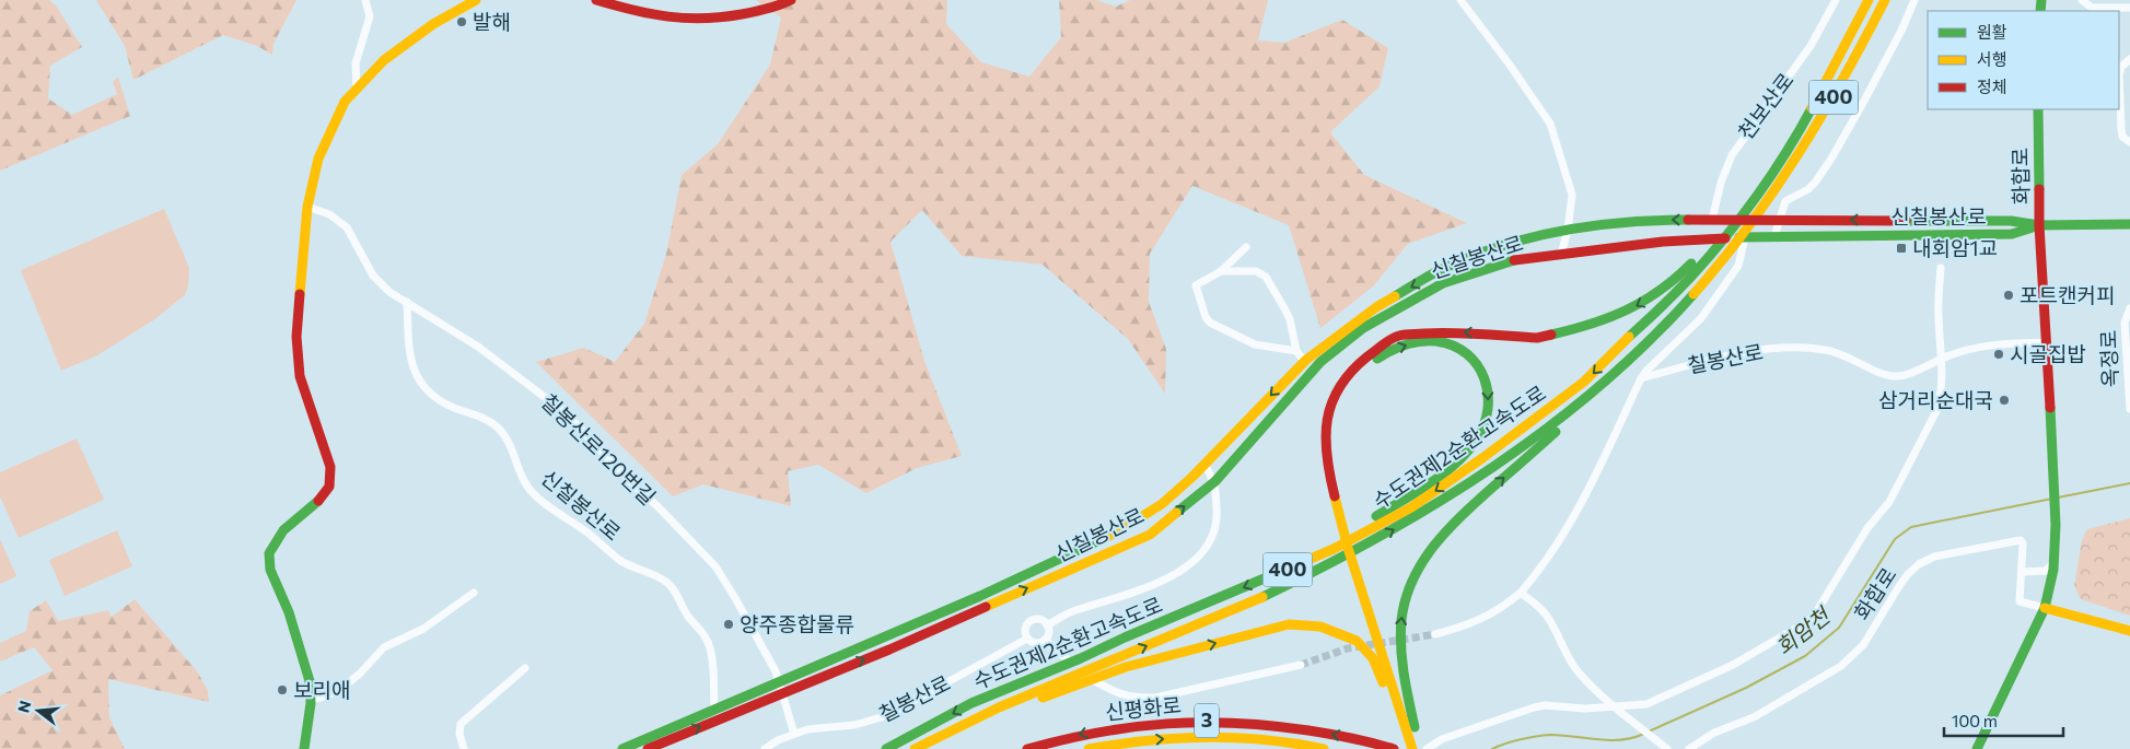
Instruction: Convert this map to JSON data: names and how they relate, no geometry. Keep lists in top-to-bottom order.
{
  "streets": {
    "main road": [
      "400",
      "화합로",
      "신칠봉산로",
      "수도권제2순환고속도로",
      "신평화로",
      "3"
    ],
    "street": [
      "천보산로",
      "칠봉산로",
      "옥정로",
      "칠봉산로120번길"
    ]
  },
  "crossings": [
    ["천보산로", "신칠봉산로"],
    ["화합로", "신칠봉산로"],
    ["화합로", "칠봉산로"],
    ["신칠봉산로", "칠봉산로120번길"],
    ["칠봉산로", "칠봉산로120번길"]
  ],
  "water": ["회암천"],
  "places": {
    "other": [
      "발해",
      "포트캔커피",
      "시골집밥",
      "삼거리순대국",
      "양주종합물류",
      "보리애"
    ],
    "transit": ["내회암1교"]
  },
  "legend": ["원활", "서행", "정체"],
  "scale_bar": "100 m",
  "north": "left"
}
